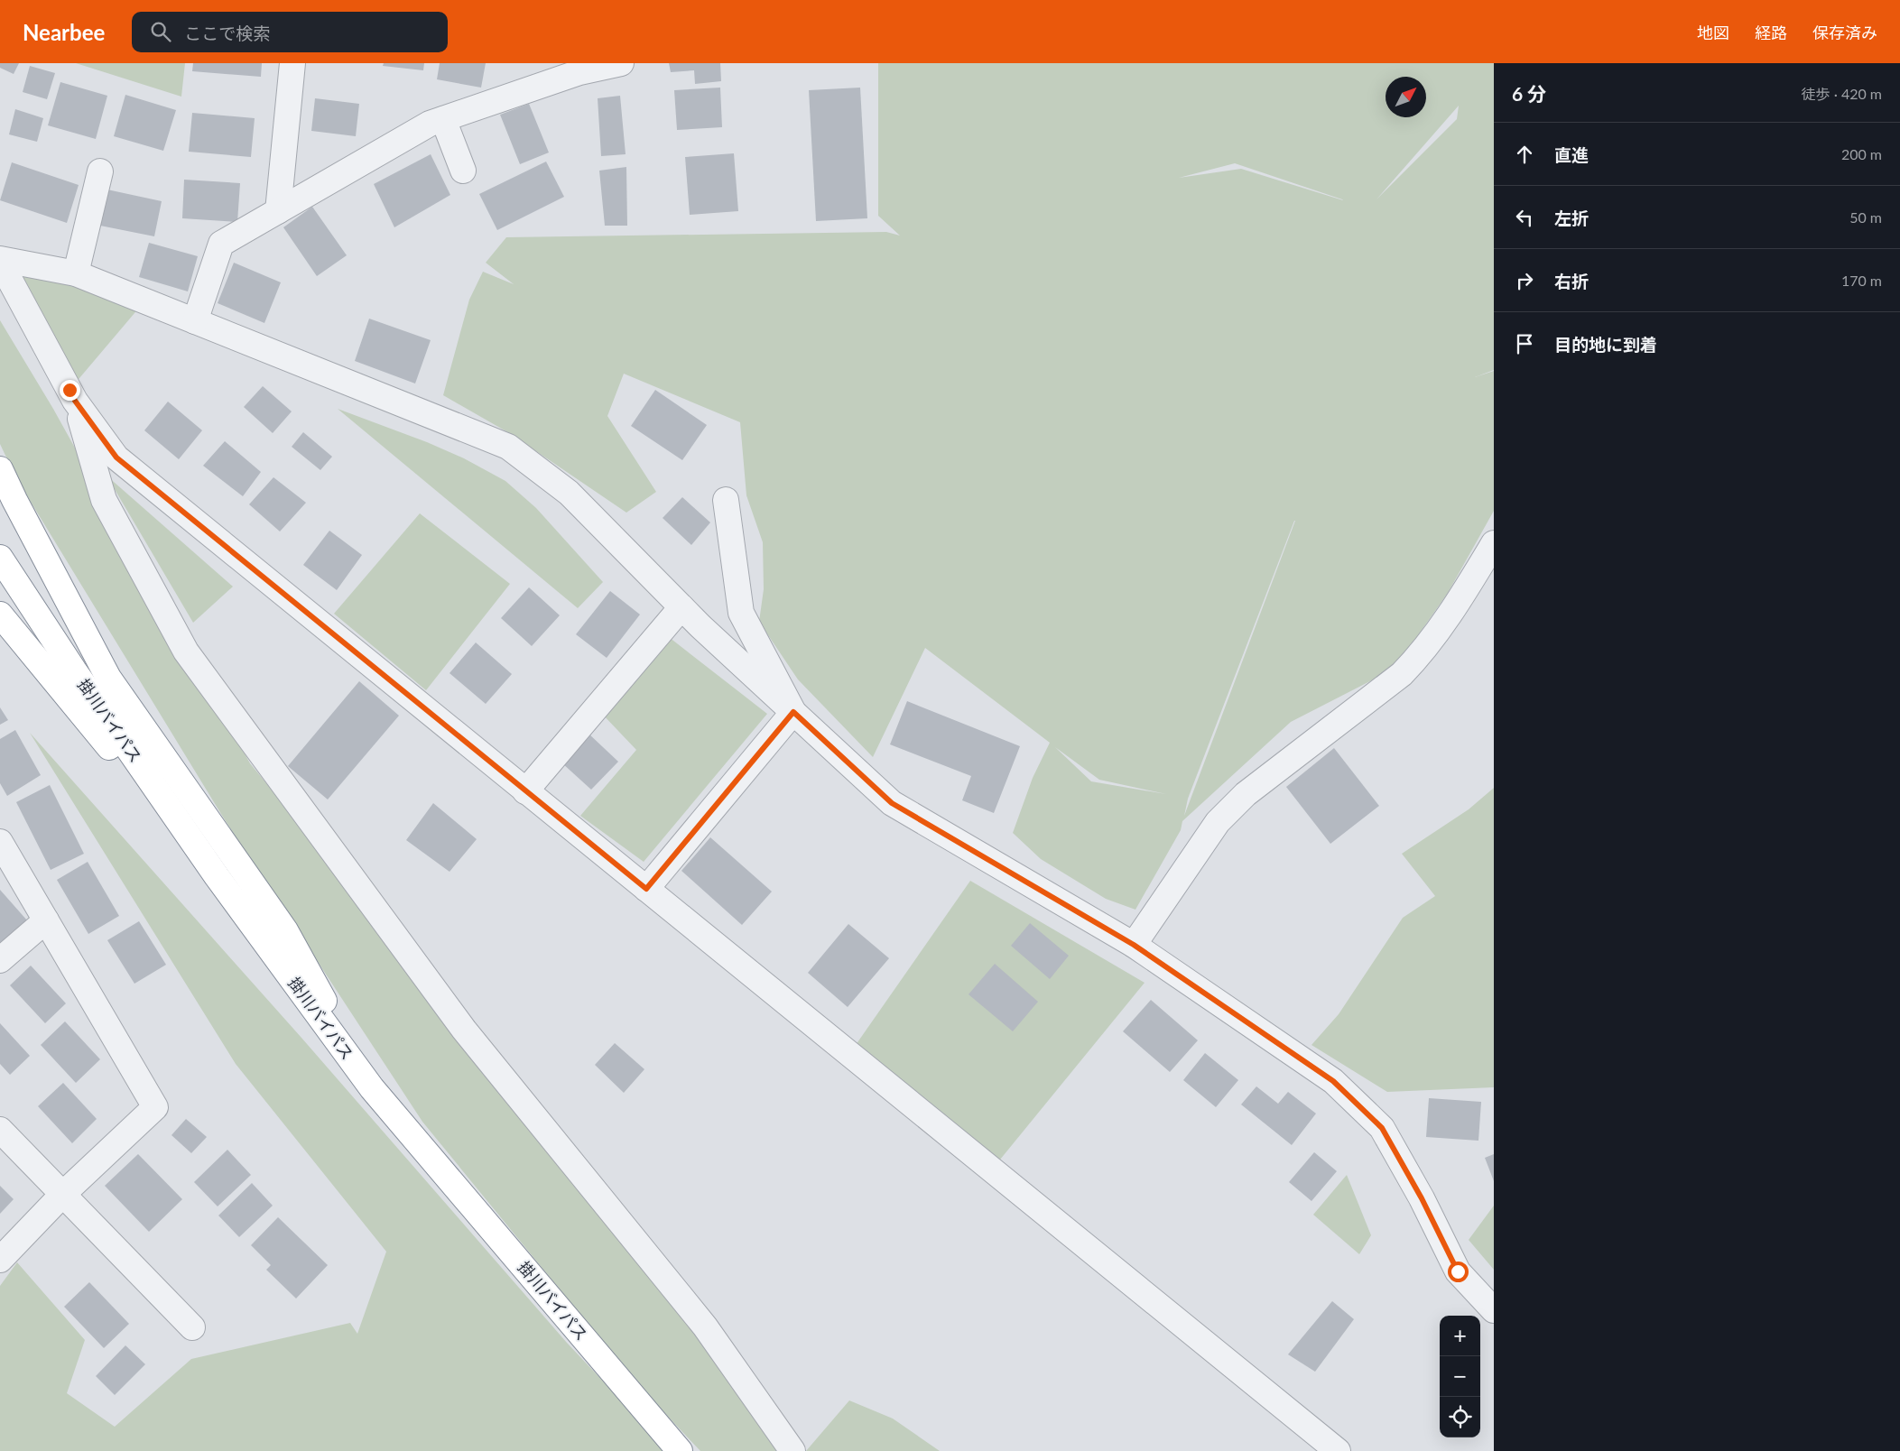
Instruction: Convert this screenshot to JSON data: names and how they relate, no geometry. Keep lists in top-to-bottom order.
{
  "streets": {
    "highway": ["掛川バイパス"]
  },
  "north": "top right",
  "page": {
    "header": "Nearbee",
    "search": "ここで検索",
    "nav": ["地図", "経路", "保存済み"],
    "heading": ["6 分", "徒歩 · 420 m"],
    "list": [
      ["直進", "200 m"],
      ["左折", "50 m"],
      ["右折", "170 m"],
      "目的地に到着"
    ],
    "map_buttons": ["+", "−"]
  }
}
